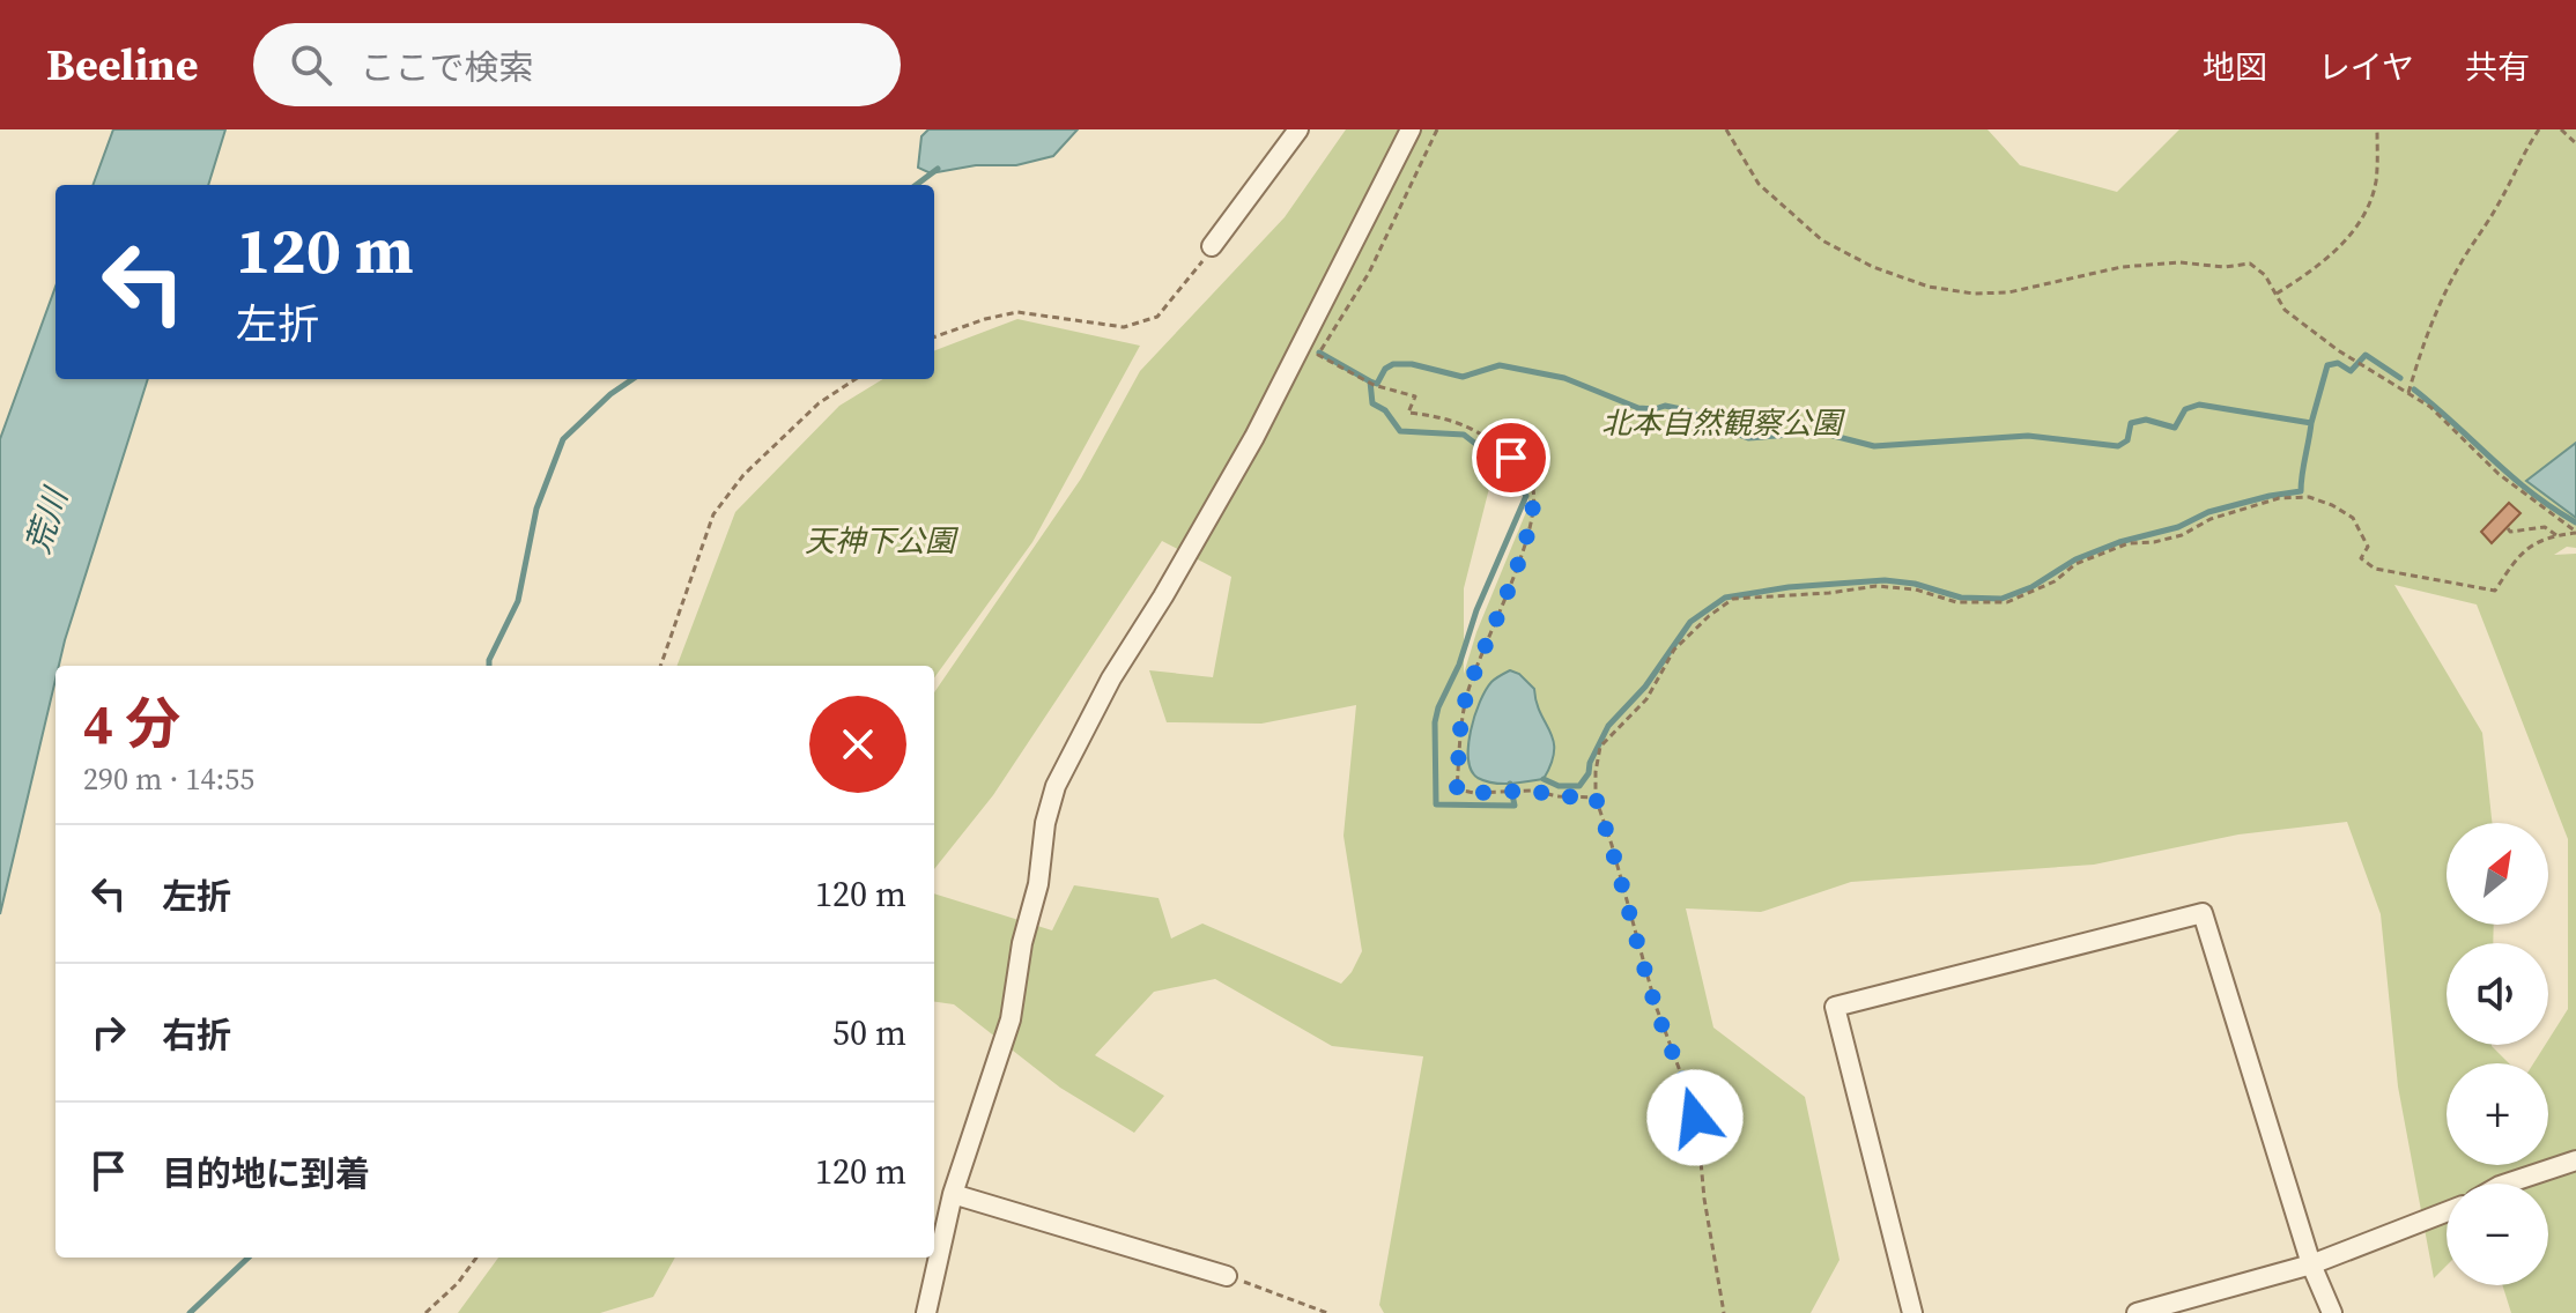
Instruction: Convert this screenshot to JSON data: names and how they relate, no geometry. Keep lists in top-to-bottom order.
{
  "water": ["荒川"],
  "parks": ["北本自然観察公園", "天神下公園"],
  "north": "top right",
  "page": {
    "header": "Beeline",
    "search": "ここで検索",
    "nav": ["地図", "レイヤ", "共有"],
    "turn": ["120 m", "左折"],
    "heading": ["4 分", "290 m · 14:55"],
    "map_buttons": ["+", "−"],
    "list": [
      {
        "name": "左折",
        "value": "120 m"
      },
      {
        "name": "右折",
        "value": "50 m"
      },
      {
        "name": "目的地に到着",
        "value": "120 m"
      }
    ]
  }
}
